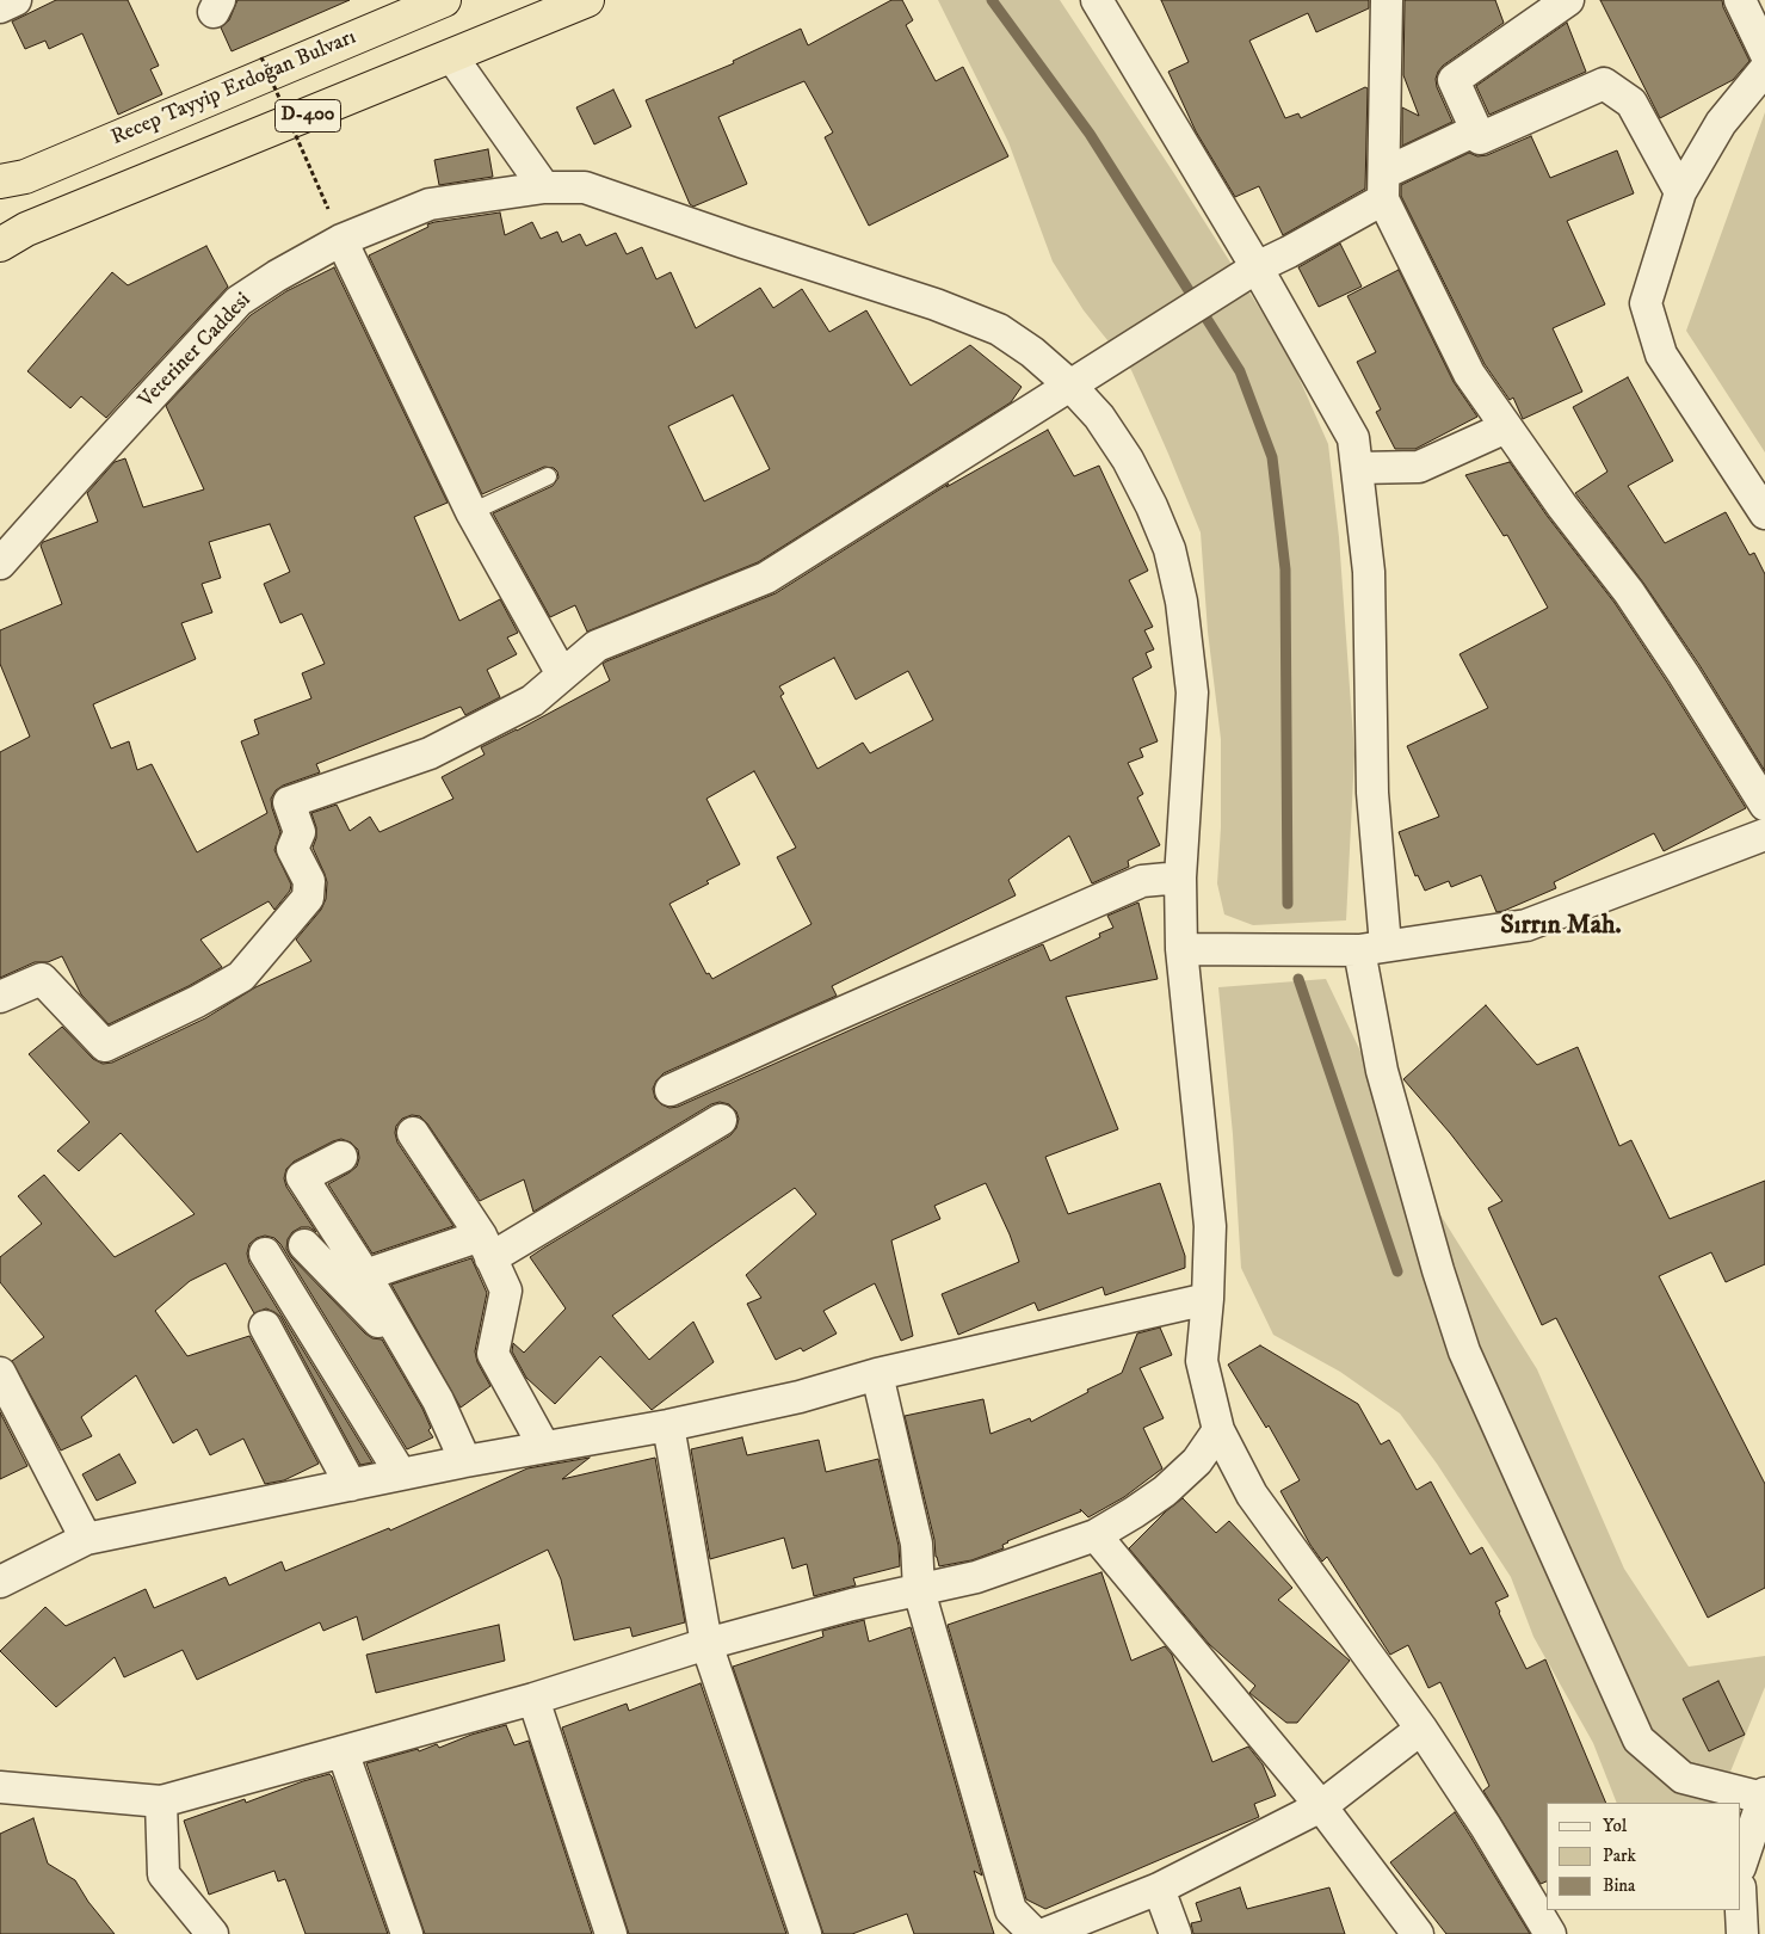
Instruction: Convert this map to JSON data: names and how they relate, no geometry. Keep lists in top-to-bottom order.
{
  "streets": {
    "highway": ["Recep Tayyip Erdoğan Bulvarı", "D-400"],
    "street": ["Veteriner Caddesi"]
  },
  "districts": ["Sırrın Mah."],
  "legend": ["Yol", "Park", "Bina"]
}
